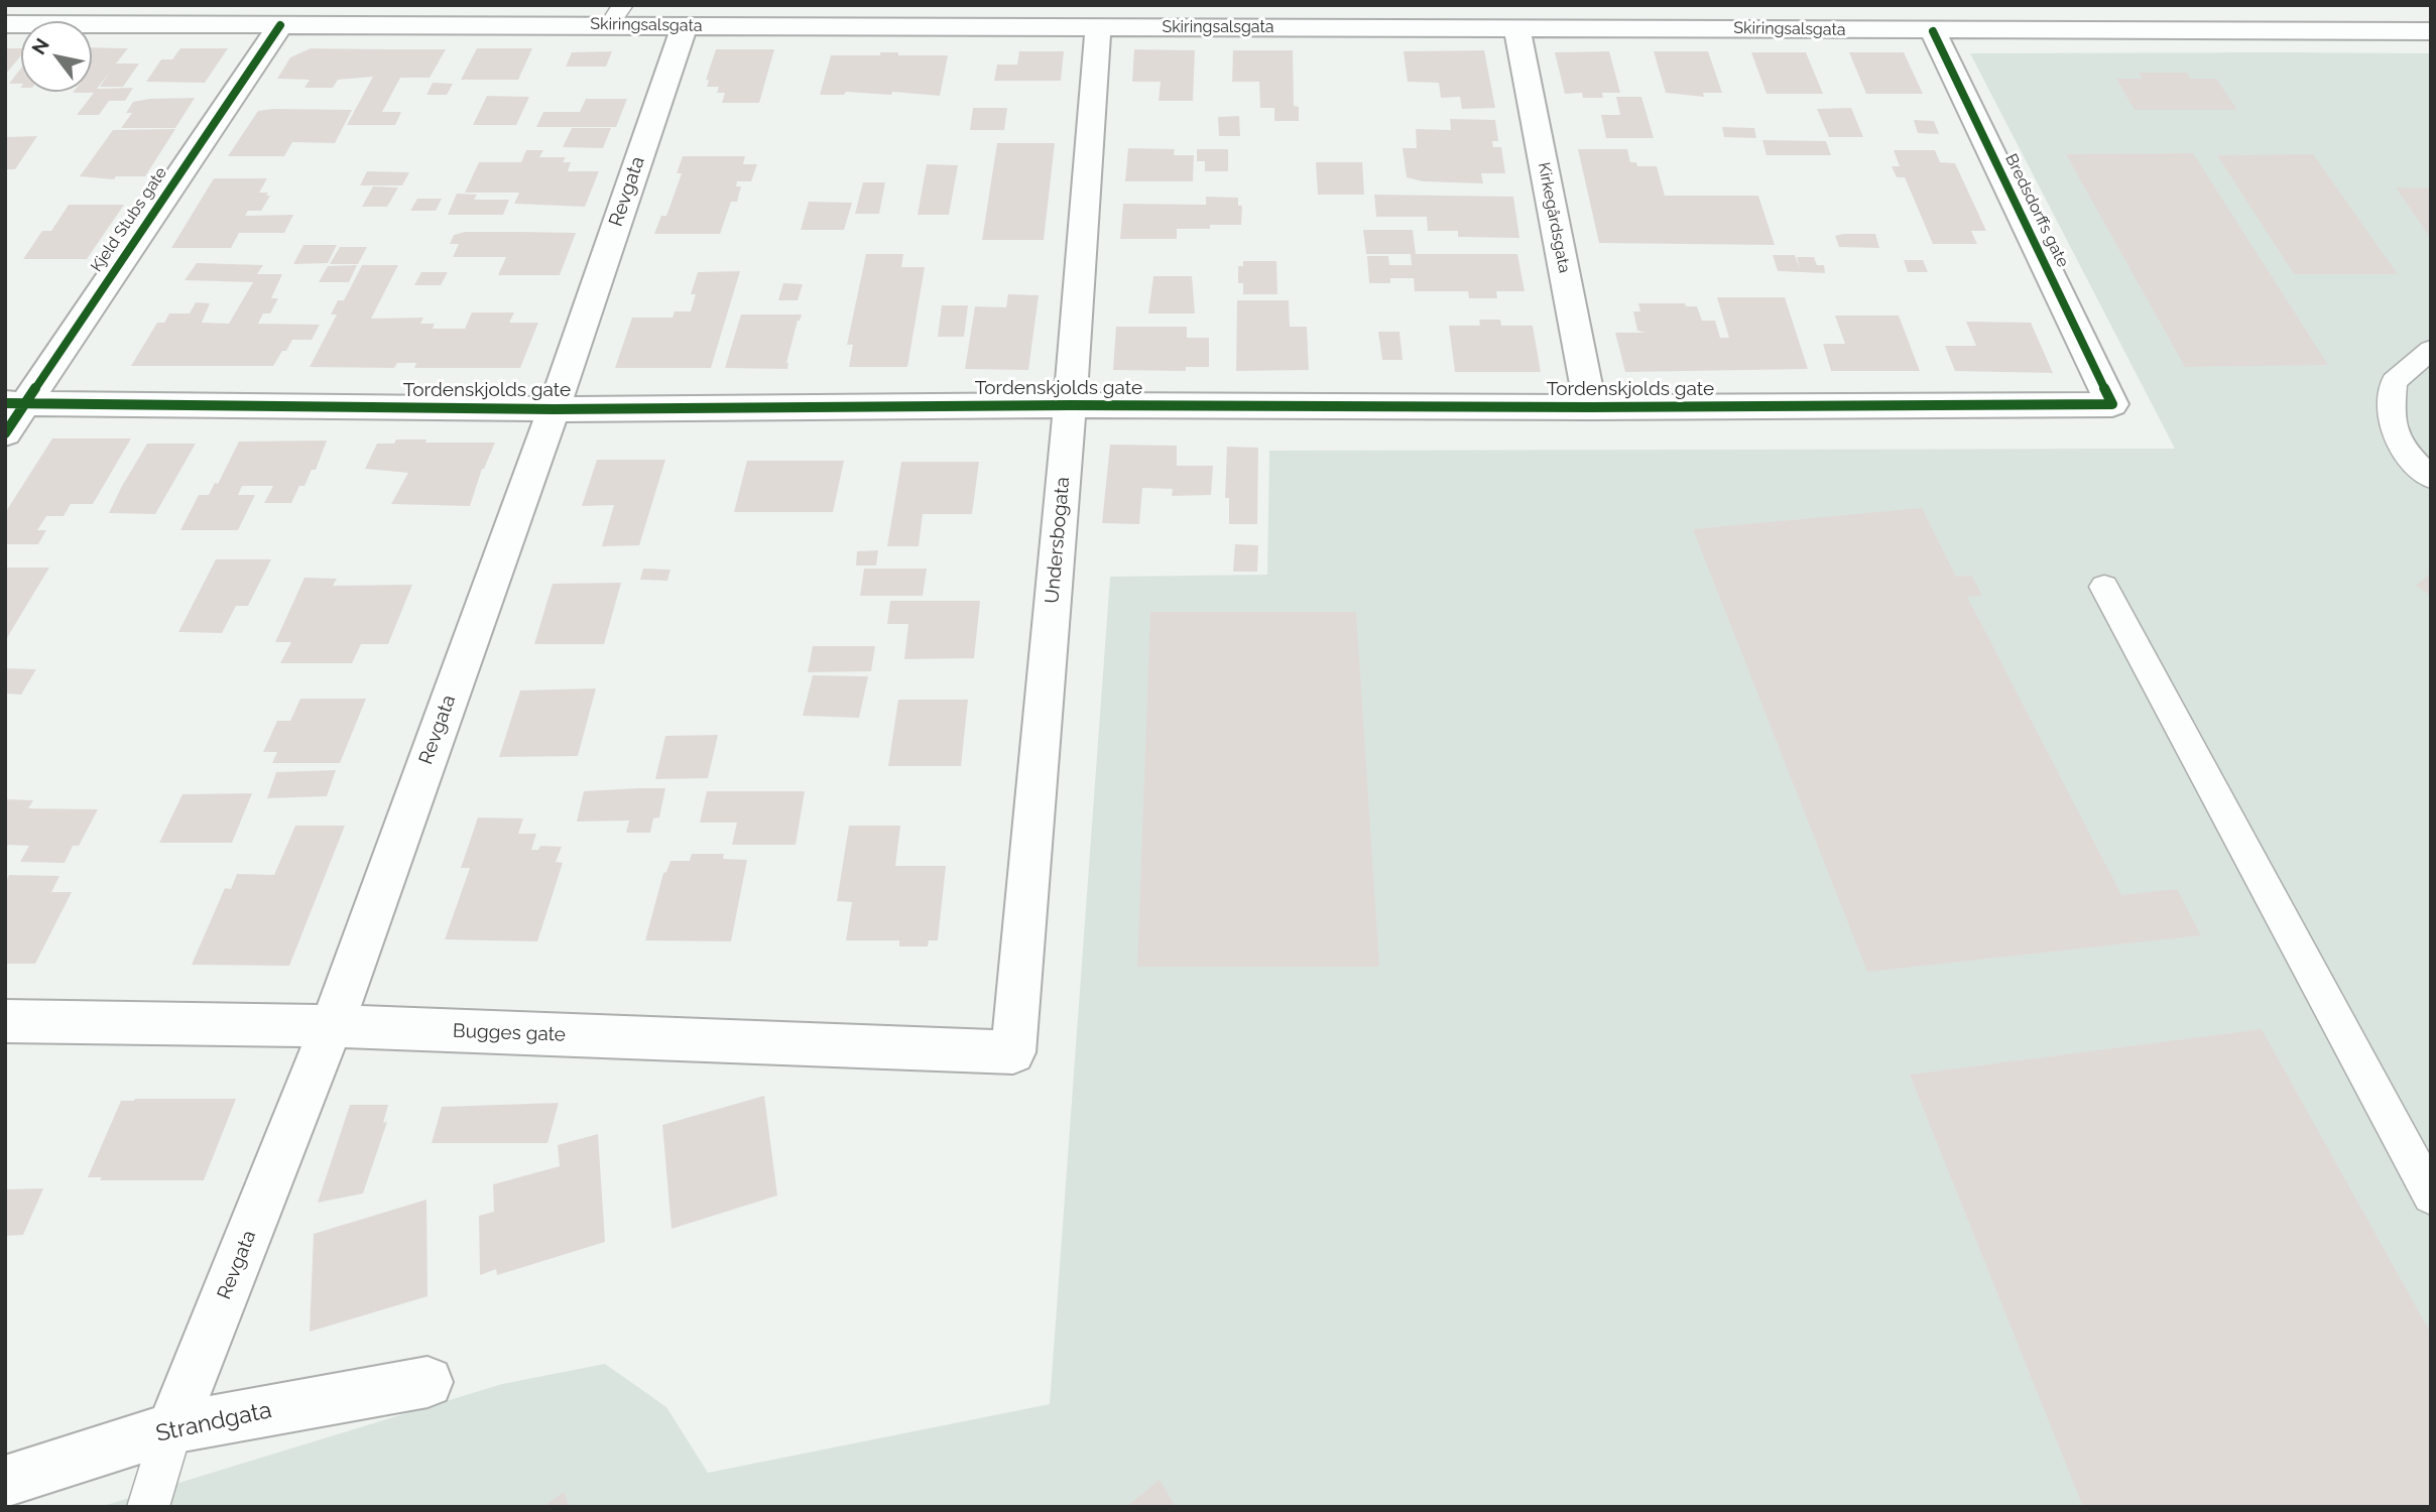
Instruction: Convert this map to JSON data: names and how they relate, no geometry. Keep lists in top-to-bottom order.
{
  "streets": {
    "street": [
      "Skiringsalsgata",
      "Revgata",
      "Bredsdorffs gate",
      "Kirkegårdsgata",
      "Kjeld Stubs gate",
      "Tordenskjolds gate",
      "Undersbogata",
      "Bugges gate",
      "Strandgata"
    ]
  },
  "crossings": [
    ["Skiringsalsgata", "Revgata"],
    ["Skiringsalsgata", "Bredsdorffs gate"],
    ["Skiringsalsgata", "Kirkegårdsgata"],
    ["Skiringsalsgata", "Kjeld Stubs gate"],
    ["Skiringsalsgata", "Undersbogata"],
    ["Revgata", "Tordenskjolds gate"],
    ["Revgata", "Bugges gate"],
    ["Revgata", "Strandgata"],
    ["Bredsdorffs gate", "Tordenskjolds gate"],
    ["Kirkegårdsgata", "Tordenskjolds gate"],
    ["Kjeld Stubs gate", "Tordenskjolds gate"],
    ["Tordenskjolds gate", "Undersbogata"],
    ["Undersbogata", "Bugges gate"]
  ],
  "north": "top left"
}
